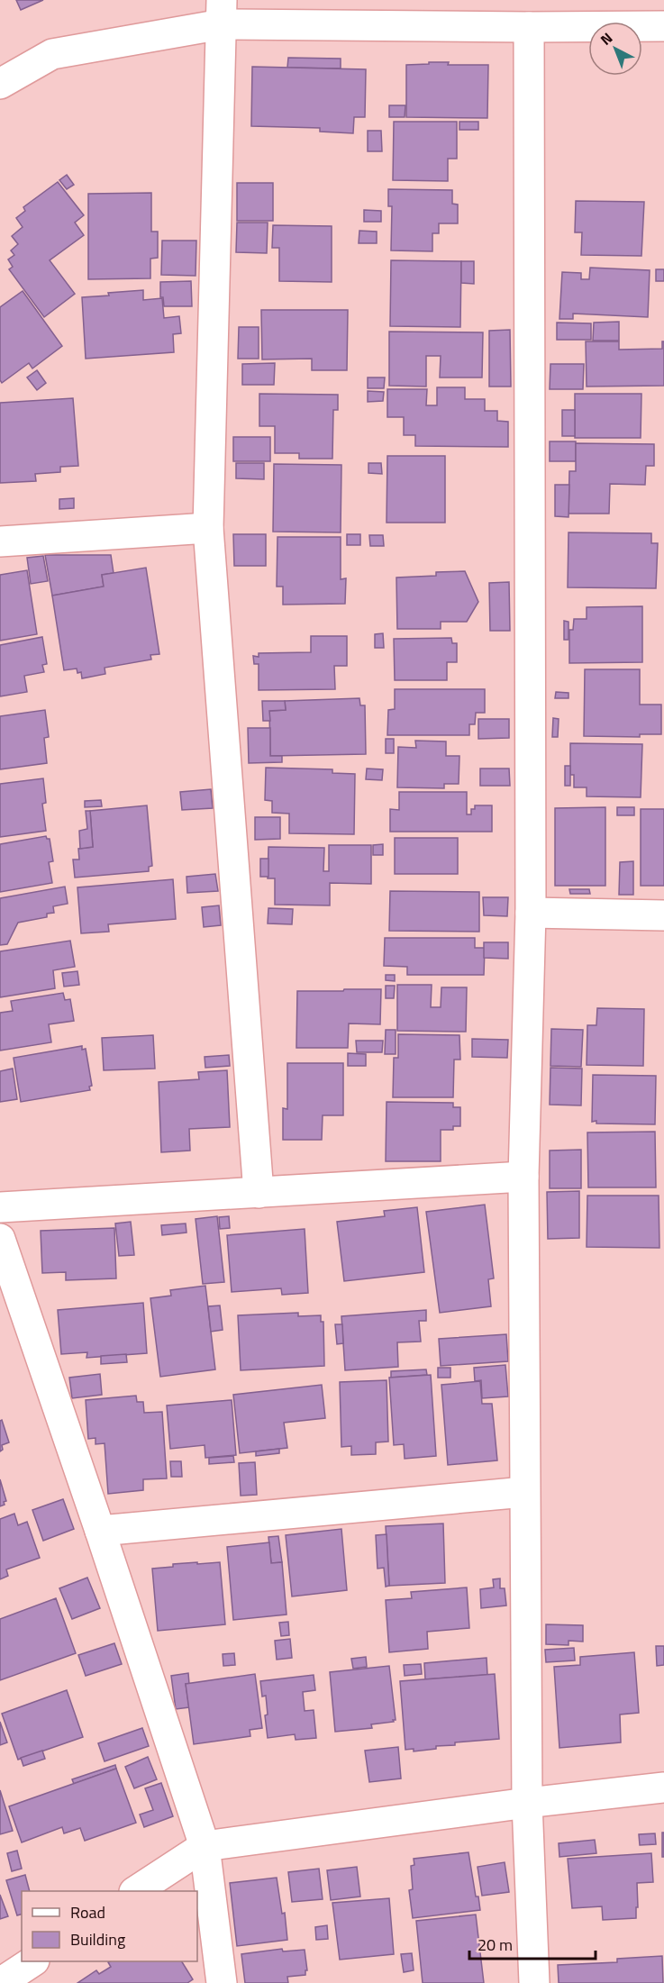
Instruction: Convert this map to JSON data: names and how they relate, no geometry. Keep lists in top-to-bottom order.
{
  "legend": ["Road", "Building"],
  "scale_bar": "20 m",
  "north": "top left"
}
